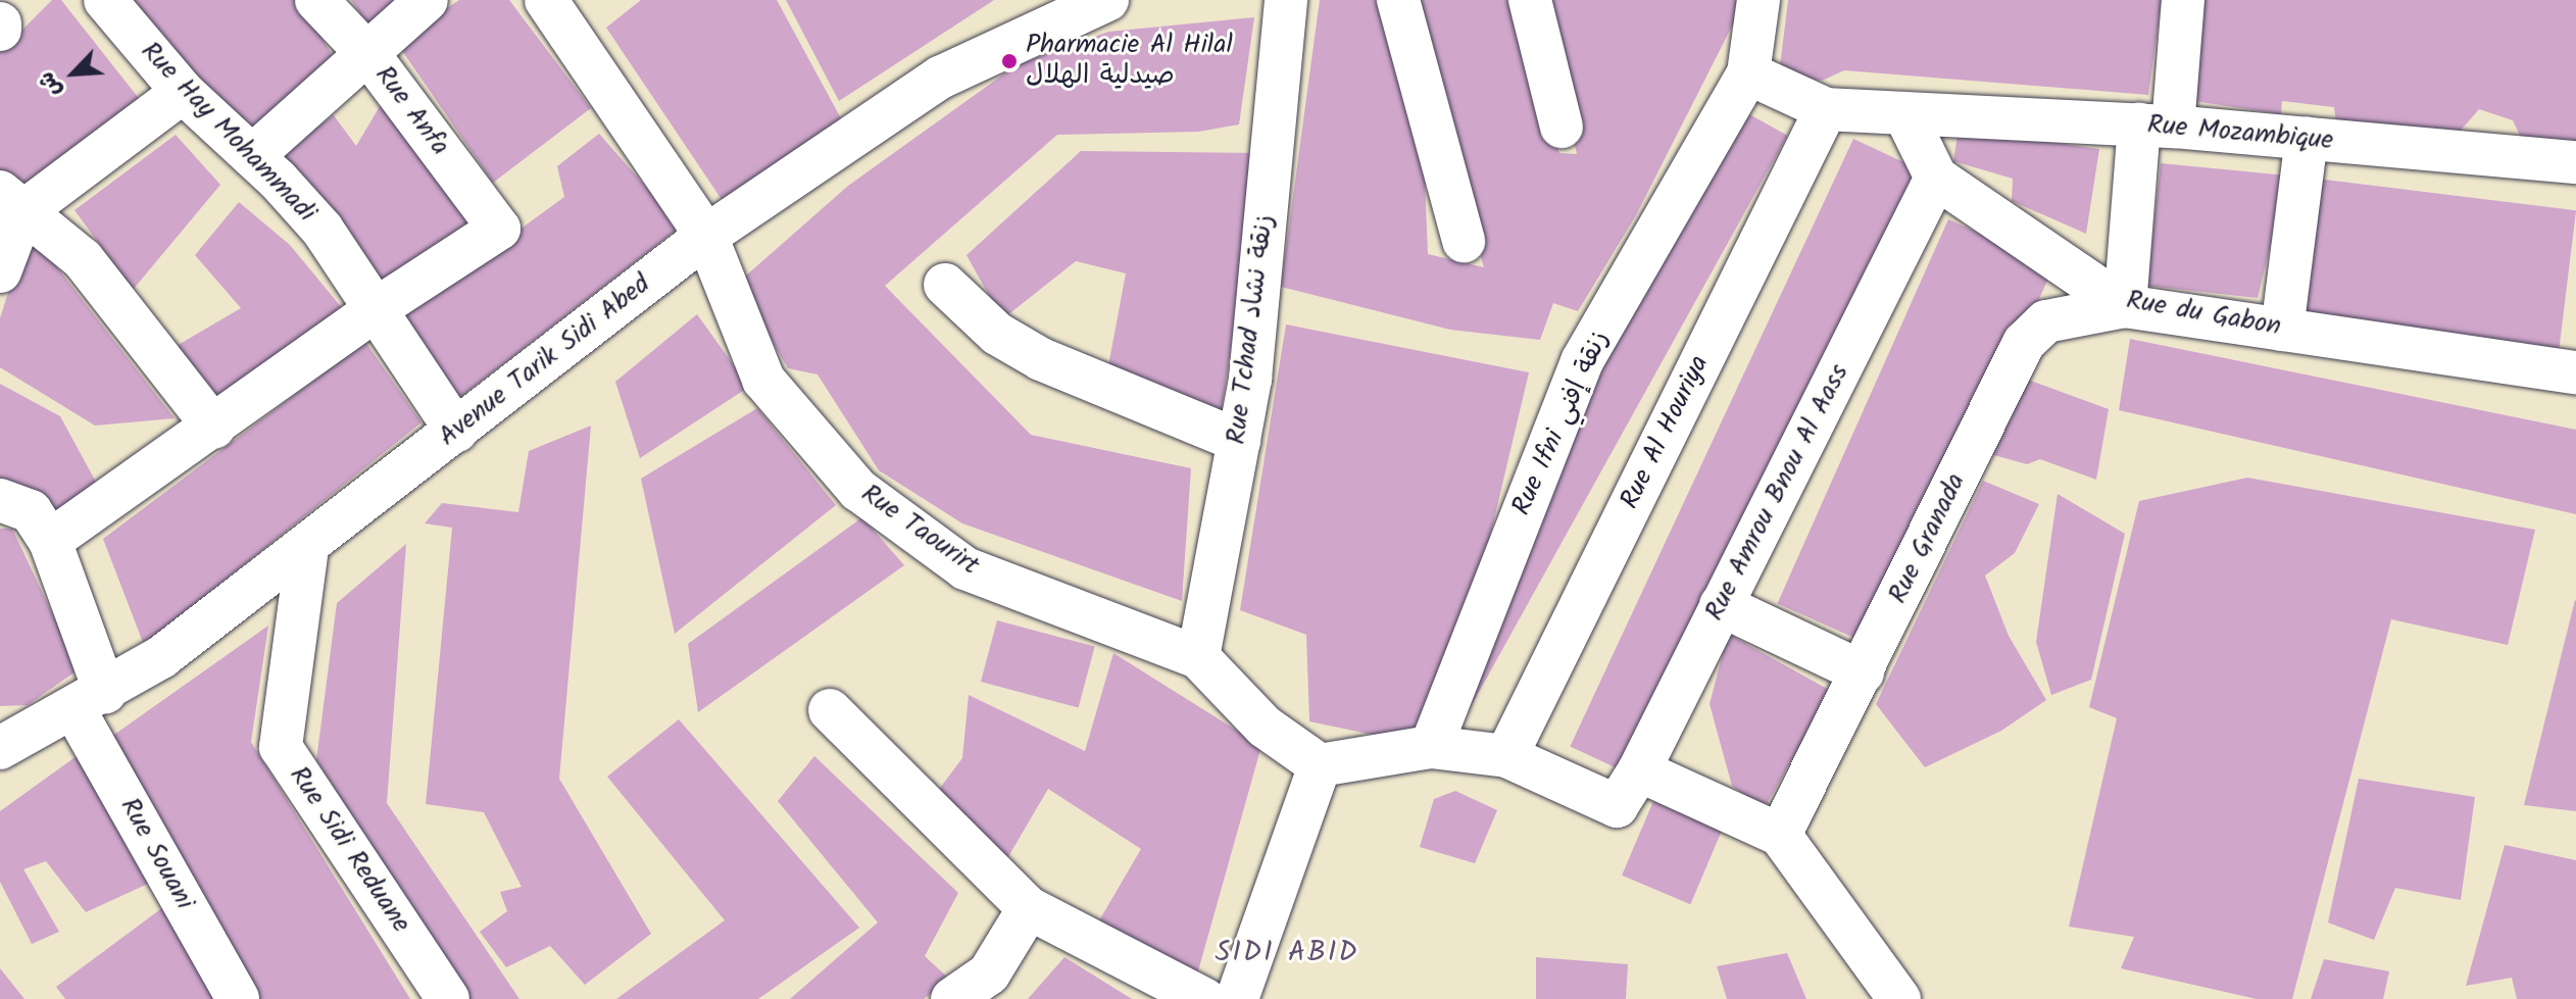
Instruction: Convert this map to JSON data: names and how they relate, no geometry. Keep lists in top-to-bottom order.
{
  "streets": {
    "street": [
      "Rue Anfa",
      "Rue Hay Mohammadi",
      "Rue Mozambique",
      "Rue du Gabon",
      "Rue Tchad زنقة نشاد",
      "Avenue Tarik Sidi Abed",
      "Rue Ifni زنقة إفني",
      "Rue Al Houriya",
      "Rue Amrou Bnou Al Aass",
      "Rue Taourirt",
      "Rue Granada",
      "Rue Sidi Reduane",
      "Rue Souani"
    ]
  },
  "crossings": [
    ["Rue Anfa", "Rue Hay Mohammadi"],
    ["Rue Hay Mohammadi", "Avenue Tarik Sidi Abed"],
    ["Rue Mozambique", "Rue du Gabon"],
    ["Rue Mozambique", "Rue Al Houriya"],
    ["Rue du Gabon", "Rue Amrou Bnou Al Aass"],
    ["Rue du Gabon", "Rue Granada"],
    ["Rue Tchad زنقة نشاد", "Rue Taourirt"],
    ["Avenue Tarik Sidi Abed", "Rue Taourirt"],
    ["Avenue Tarik Sidi Abed", "Rue Sidi Reduane"],
    ["Avenue Tarik Sidi Abed", "Rue Souani"],
    ["Rue Al Houriya", "Rue Amrou Bnou Al Aass"]
  ],
  "districts": ["SIDI ABID"],
  "places": ["Pharmacie Al Hilal صيدلية الهلال"],
  "north": "bottom left"
}
